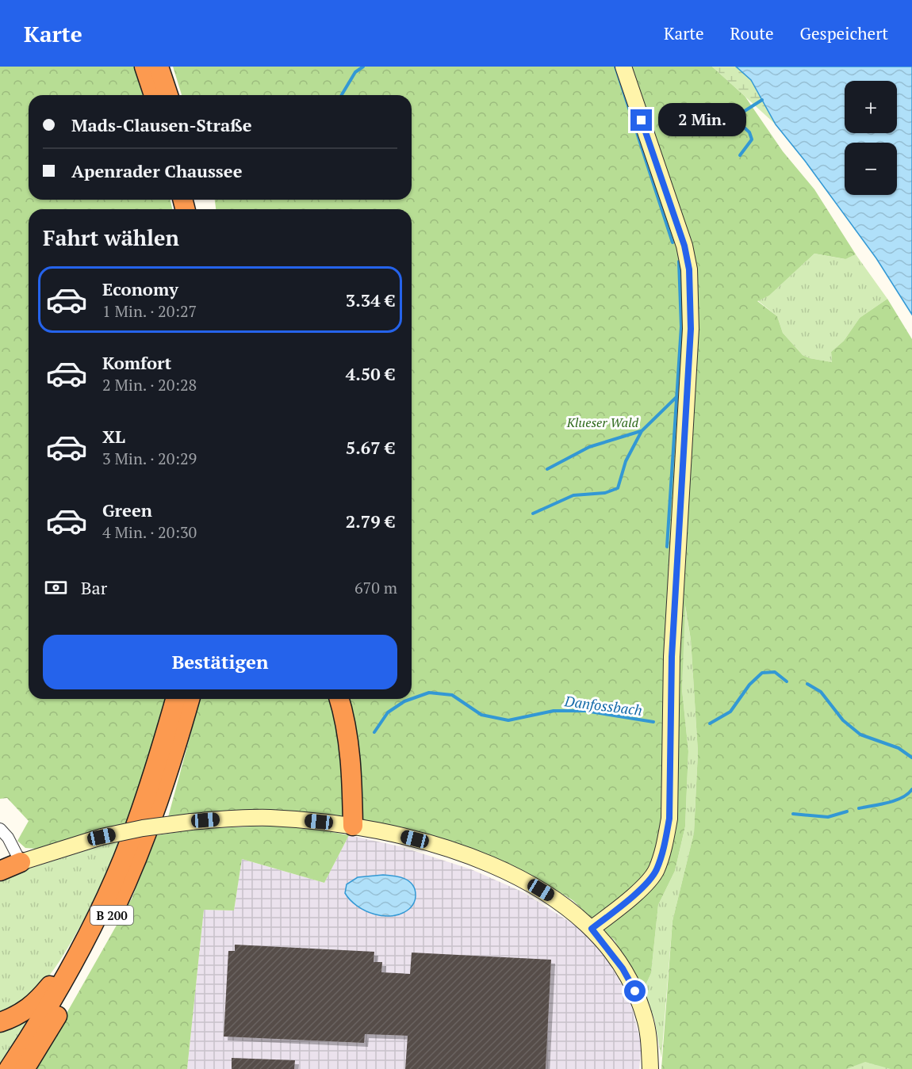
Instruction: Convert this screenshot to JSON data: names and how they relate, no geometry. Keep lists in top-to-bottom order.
{
  "streets": {
    "highway": ["B 200"]
  },
  "water": ["Danfossbach"],
  "parks": ["Klueser Wald"],
  "page": {
    "header": "Karte",
    "nav": ["Karte", "Route", "Gespeichert"],
    "map_buttons": ["+", "−"],
    "banner": ["Mads-Clausen-Straße", "Apenrader Chaussee"],
    "bubble": "2 Min.",
    "heading": "Fahrt wählen",
    "list": [
      {
        "name": "Economy",
        "note": "1 Min. · 20:27",
        "value": "3.34 €"
      },
      {
        "name": "Komfort",
        "note": "2 Min. · 20:28",
        "value": "4.50 €"
      },
      {
        "name": "XL",
        "note": "3 Min. · 20:29",
        "value": "5.67 €"
      },
      {
        "name": "Green",
        "note": "4 Min. · 20:30",
        "value": "2.79 €"
      }
    ],
    "pay": ["Bar", "670 m"],
    "buttons": "Bestätigen"
  }
}
